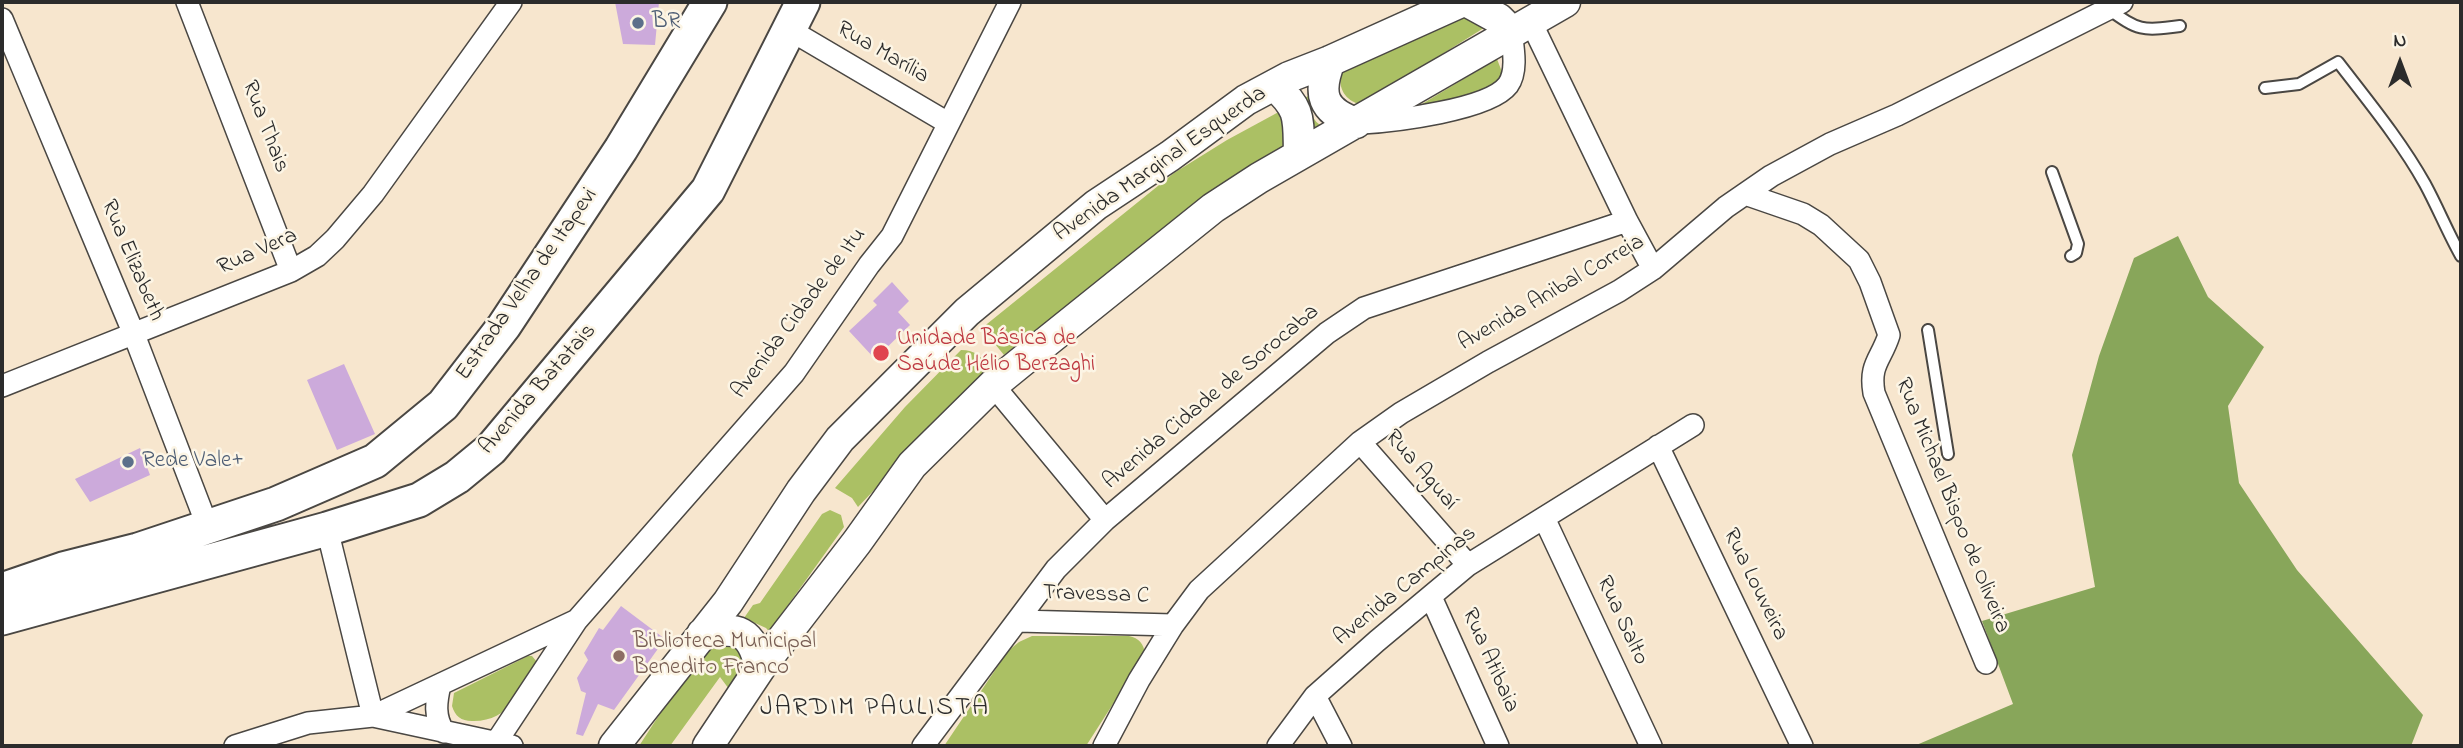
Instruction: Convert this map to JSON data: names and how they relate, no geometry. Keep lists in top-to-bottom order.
{
  "streets": {
    "main road": ["Avenida Marginal Esquerda", "Estrada Velha de Itapevi", "Avenida Batatais"],
    "street": [
      "Rua Marília",
      "Rua Thais",
      "Rua Vera",
      "Rua Elizabeth",
      "Avenida Anibal Correia",
      "Avenida Cidade de Itu",
      "Avenida Cidade de Sorocaba",
      "Rua Aguaí",
      "Rua Michael Bispo de Oliveira",
      "Rua Louveira",
      "Avenida Campinas",
      "Travessa C",
      "Rua Salto",
      "Rua Atibaia"
    ]
  },
  "crossings": [
    ["Rua Marília", "Avenida Cidade de Itu"],
    ["Rua Marília", "Avenida Batatais"],
    ["Rua Thais", "Rua Vera"],
    ["Rua Vera", "Rua Elizabeth"],
    ["Rua Elizabeth", "Estrada Velha de Itapevi"],
    ["Avenida Anibal Correia", "Rua Aguaí"],
    ["Avenida Anibal Correia", "Rua Michael Bispo de Oliveira"],
    ["Avenida Anibal Correia", "Travessa C"],
    ["Avenida Cidade de Sorocaba", "Travessa C"],
    ["Rua Aguaí", "Avenida Campinas"],
    ["Rua Louveira", "Avenida Campinas"],
    ["Avenida Campinas", "Rua Salto"],
    ["Avenida Campinas", "Rua Atibaia"]
  ],
  "districts": ["JARDIM PAULISTA"],
  "places": [
    "BR",
    "Unidade Básica de Saúde Hélio Berzaghi",
    "Rede Vale+",
    "Biblioteca Municipal Benedito Franco"
  ],
  "north": "top"
}
